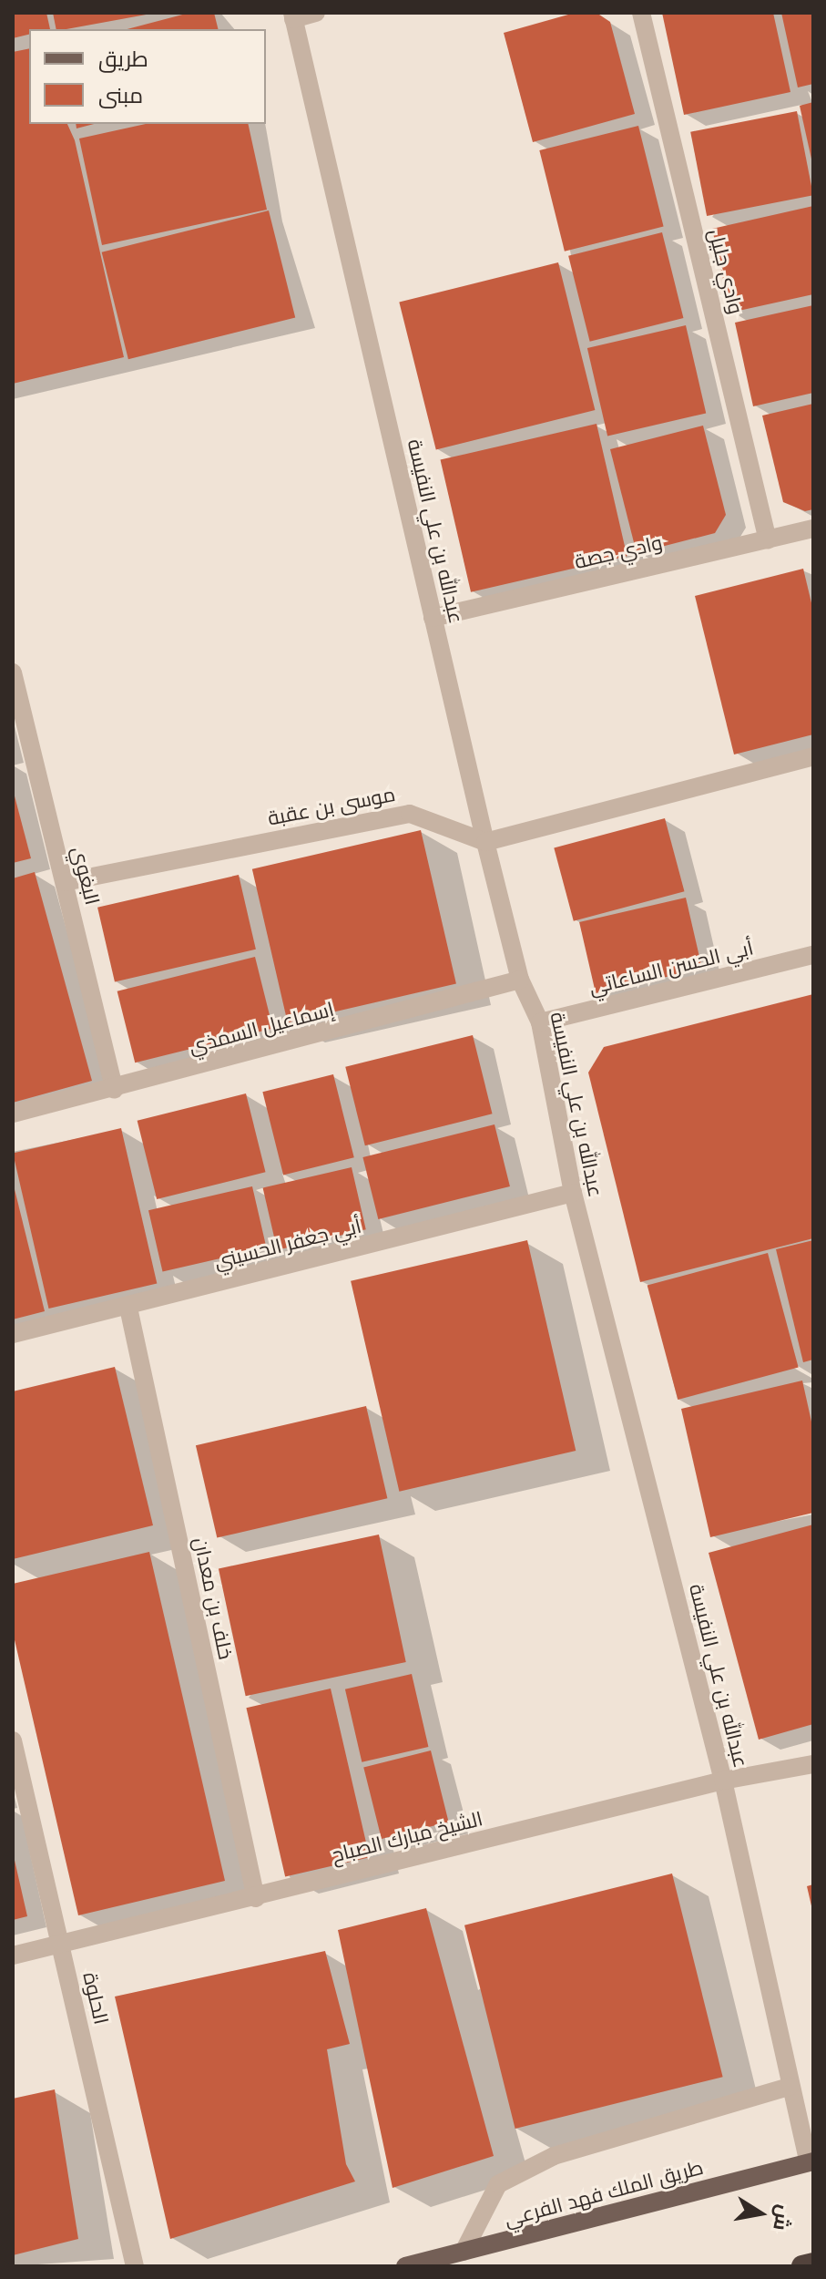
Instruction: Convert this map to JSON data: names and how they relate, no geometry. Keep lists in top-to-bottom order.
{
  "streets": {
    "main road": ["طريق الملك فهد الفرعي"],
    "street": [
      "وادي جليل",
      "عبدالله بن علي النفيسة",
      "وادي جصة",
      "موسى بن عقبة",
      "البغوي",
      "أبي الحسن الساعاتي",
      "إسماعيل السمذي",
      "أبي جعفر الحسيني",
      "خلف بن معدان",
      "الشيخ مبارك الصباح",
      "الحلوة"
    ]
  },
  "crossings": [
    ["وادي جليل", "وادي جصة"],
    ["عبدالله بن علي النفيسة", "وادي جصة"],
    ["عبدالله بن علي النفيسة", "موسى بن عقبة"],
    ["عبدالله بن علي النفيسة", "أبي الحسن الساعاتي"],
    ["عبدالله بن علي النفيسة", "إسماعيل السمذي"],
    ["عبدالله بن علي النفيسة", "أبي جعفر الحسيني"],
    ["عبدالله بن علي النفيسة", "الشيخ مبارك الصباح"],
    ["عبدالله بن علي النفيسة", "طريق الملك فهد الفرعي"],
    ["موسى بن عقبة", "البغوي"],
    ["البغوي", "إسماعيل السمذي"],
    ["أبي جعفر الحسيني", "خلف بن معدان"],
    ["خلف بن معدان", "الشيخ مبارك الصباح"],
    ["الشيخ مبارك الصباح", "الحلوة"]
  ],
  "legend": ["طريق", "مبنى"],
  "north": "right"
}
